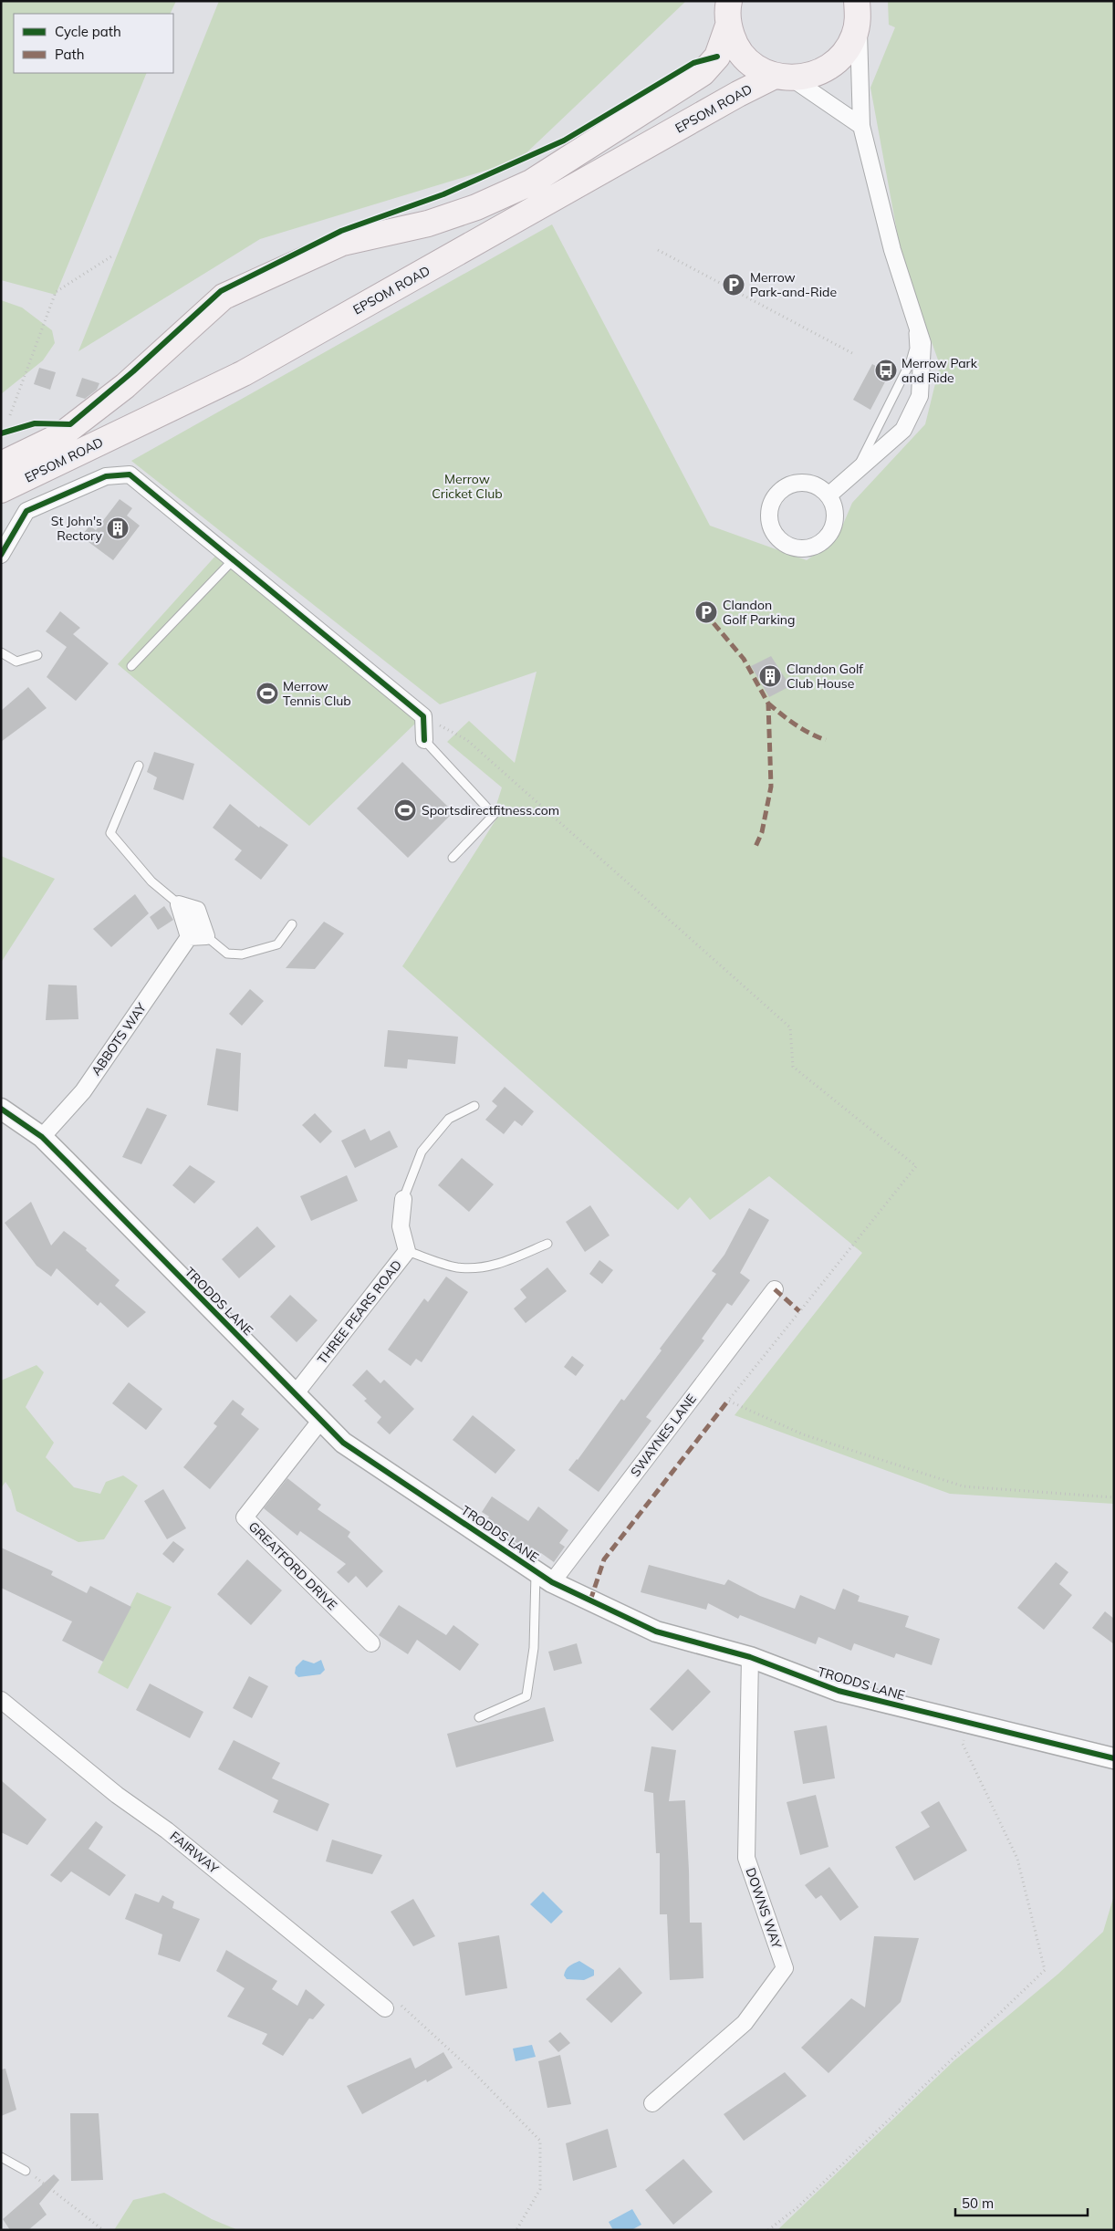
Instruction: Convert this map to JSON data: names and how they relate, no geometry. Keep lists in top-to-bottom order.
{
  "streets": {
    "main road": ["EPSOM ROAD"],
    "street": [
      "ABBOTS WAY",
      "TRODDS LANE",
      "THREE PEARS ROAD",
      "SWAYNES LANE",
      "GREATFORD DRIVE",
      "FAIRWAY",
      "DOWNS WAY"
    ]
  },
  "crossings": [
    ["ABBOTS WAY", "TRODDS LANE"],
    ["TRODDS LANE", "THREE PEARS ROAD"],
    ["TRODDS LANE", "SWAYNES LANE"],
    ["TRODDS LANE", "GREATFORD DRIVE"],
    ["TRODDS LANE", "DOWNS WAY"]
  ],
  "parks": ["Merrow Cricket Club"],
  "places": {
    "parking": ["Merrow Park-and-Ride", "Clandon Golf Parking"],
    "bus stop": ["Merrow Park and Ride"],
    "building": ["St John's Rectory", "Clandon Golf Club House"],
    "sports": ["Merrow Tennis Club", "Sportsdirectfitness.com"]
  },
  "legend": ["Cycle path", "Path"],
  "scale_bar": "50 m"
}
